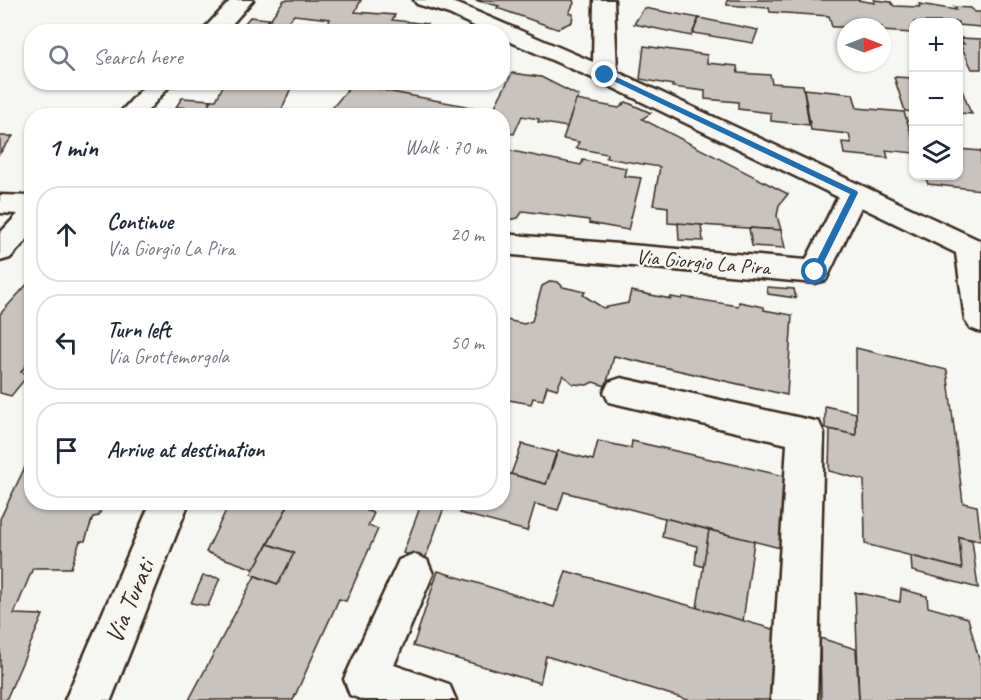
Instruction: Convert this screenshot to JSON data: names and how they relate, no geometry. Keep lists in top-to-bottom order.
{
  "streets": {
    "street": ["Via Giorgio La Pira", "Via Turati"]
  },
  "north": "right",
  "page": {
    "map_buttons": ["+", "−"],
    "search": "Search here",
    "heading": ["1 min", "Walk · 70 m"],
    "list": [
      ["Continue", "Via Giorgio La Pira", "20 m"],
      ["Turn left", "Via Grottemorgola", "50 m"],
      "Arrive at destination"
    ]
  }
}
